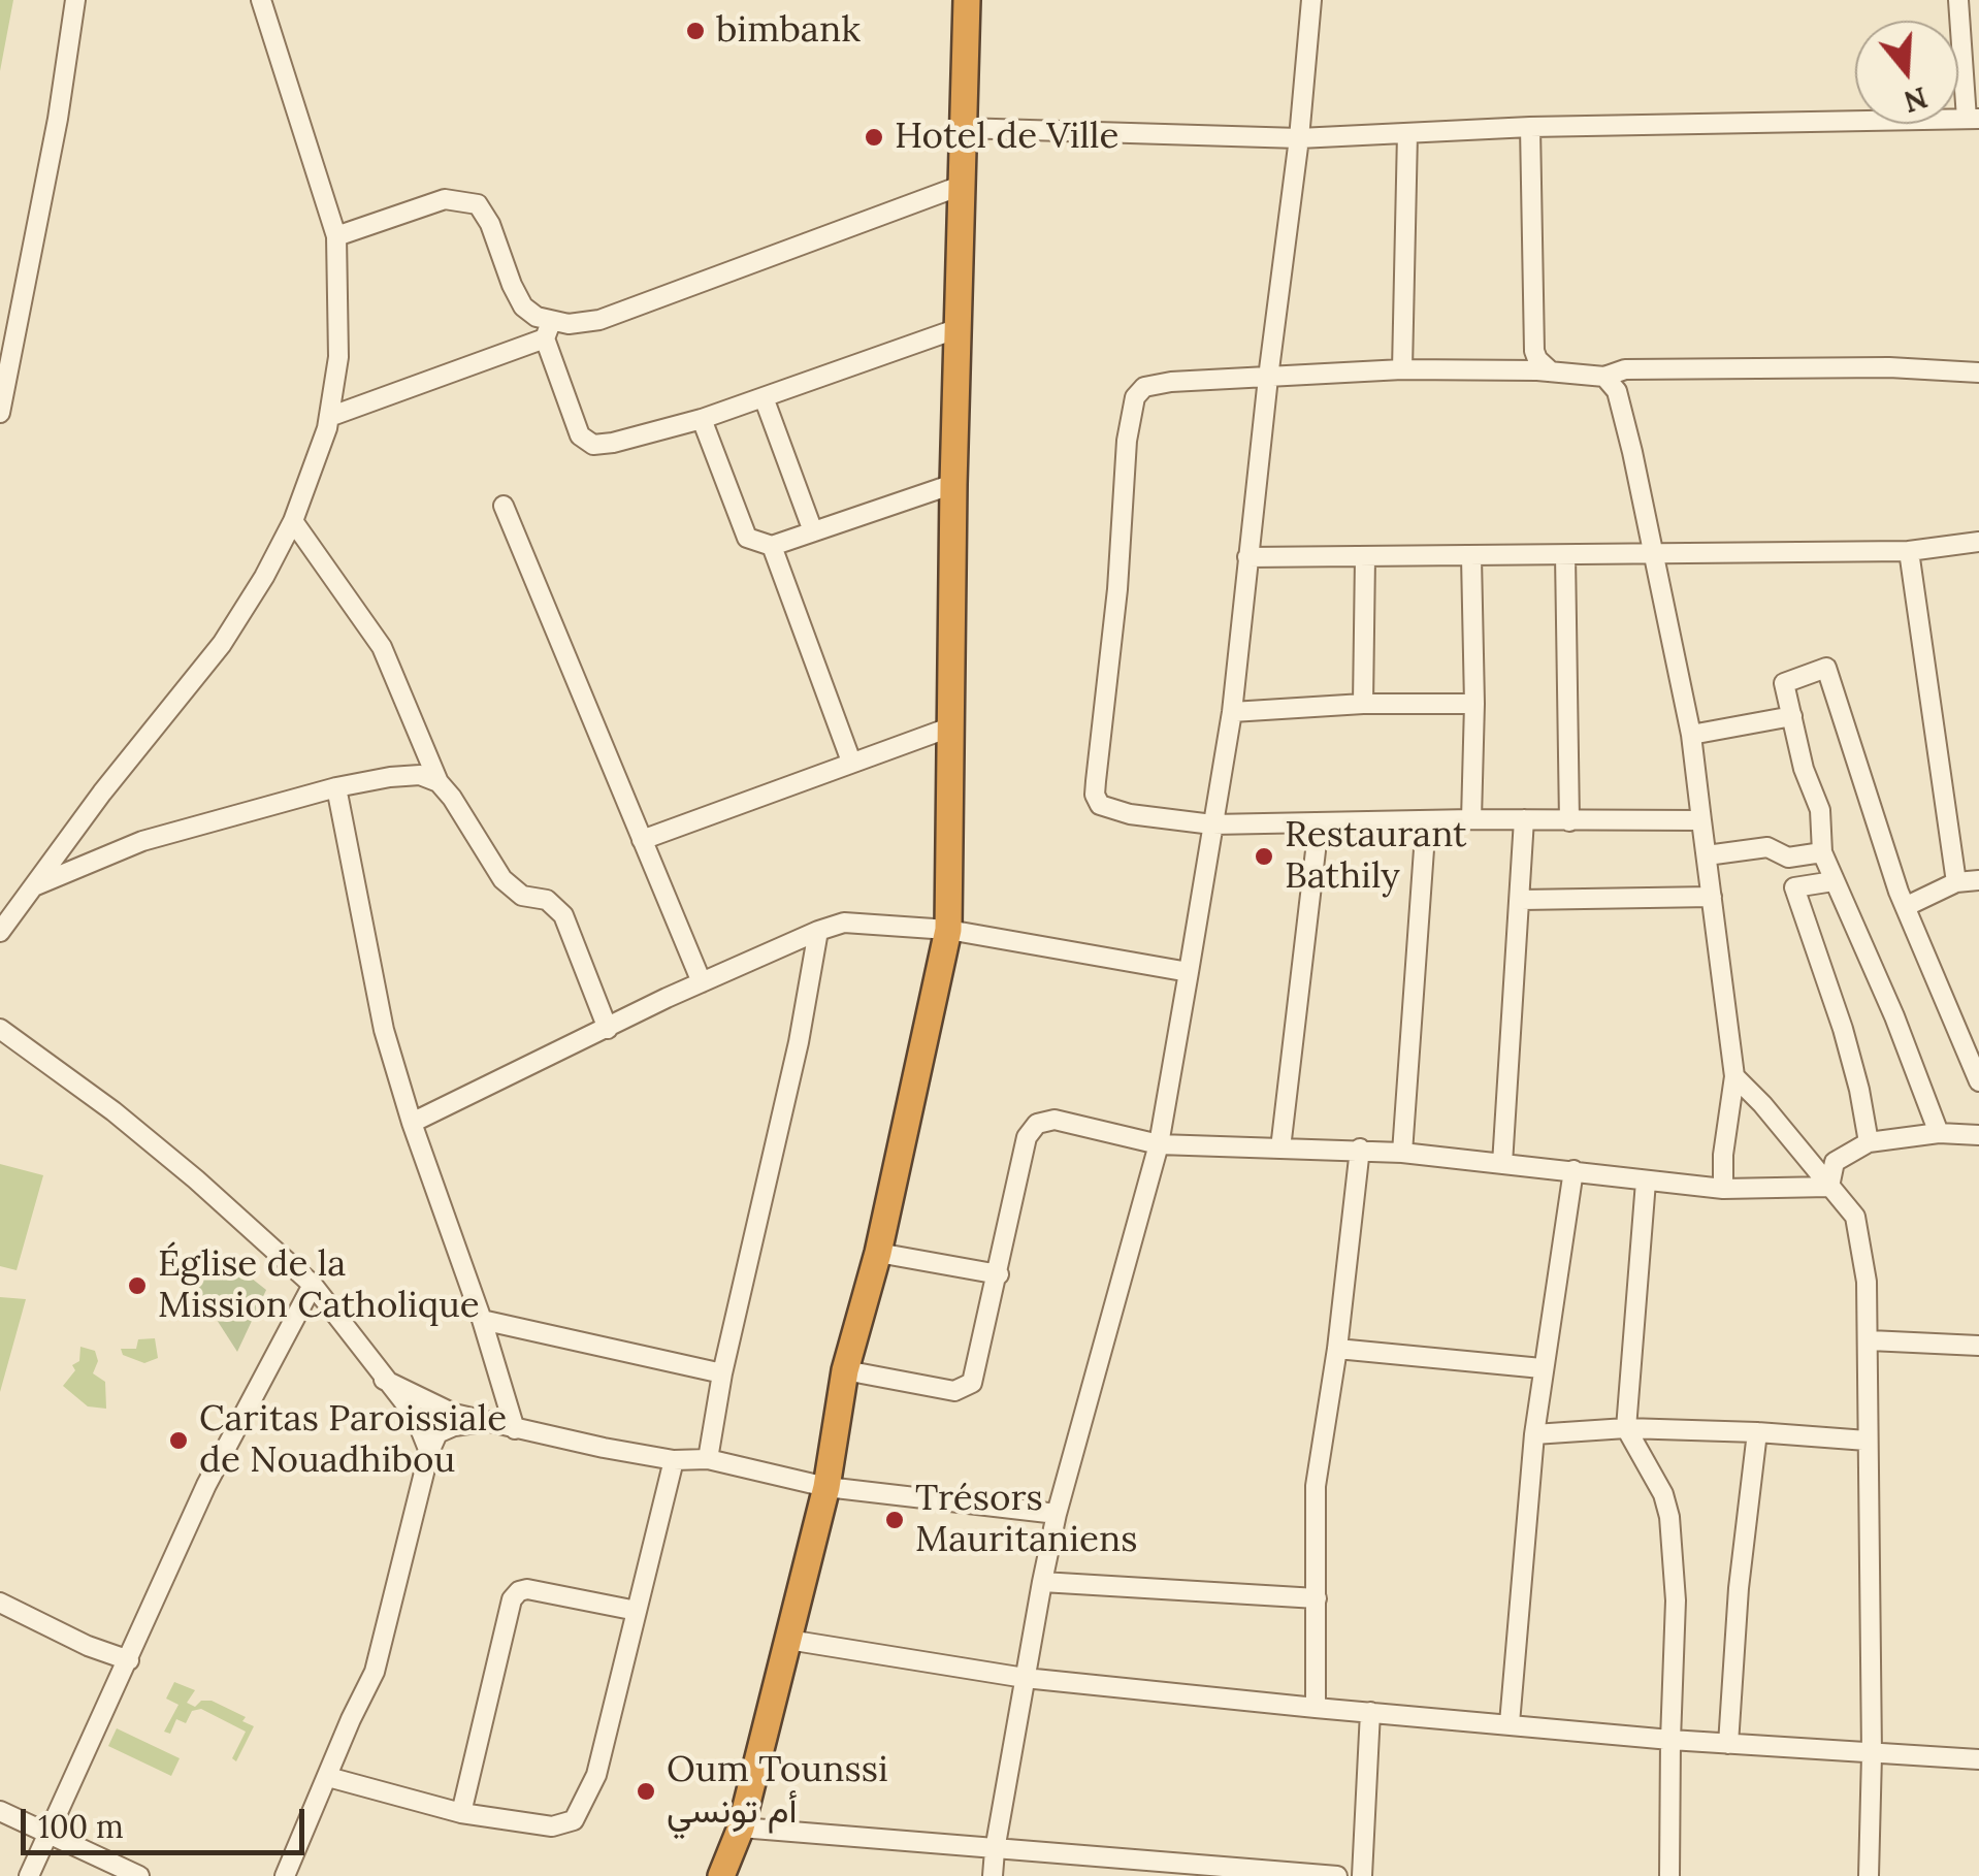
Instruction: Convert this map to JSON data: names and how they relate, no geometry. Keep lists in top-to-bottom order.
{
  "places": [
    "bimbank",
    "Hotel de Ville",
    "Restaurant Bathily",
    "Église de la Mission Catholique",
    "Caritas Paroissiale de Nouadhibou",
    "Trésors Mauritaniens",
    "Oum Tounssi أم تونسي"
  ],
  "scale_bar": "100 m",
  "north": "bottom"
}
